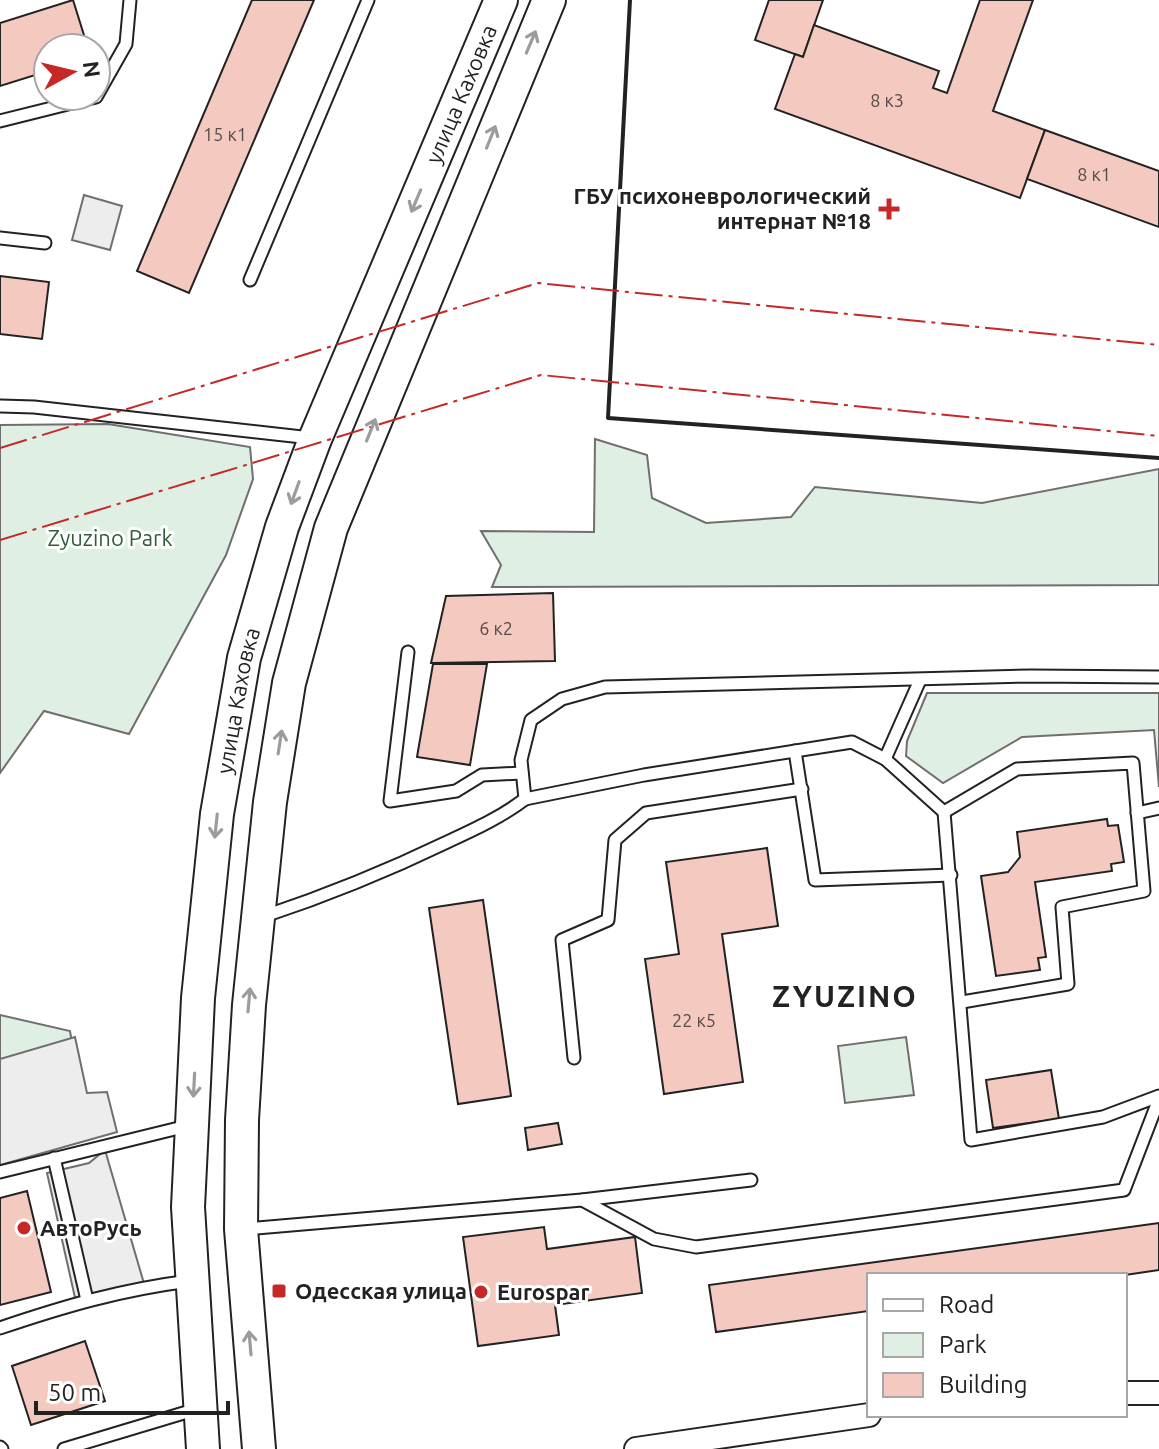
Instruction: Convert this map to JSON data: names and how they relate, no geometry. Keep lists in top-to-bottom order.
{
  "streets": {
    "main road": ["улица Каховка"]
  },
  "districts": ["ZYUZINO"],
  "parks": ["Zyuzino Park"],
  "places": {
    "health": ["ГБУ психоневрологический интернат №18"],
    "other": ["АвтоРусь", "Eurospar"],
    "transit": ["Одесская улица"]
  },
  "house_numbers": [
    "8 к3",
    "15 к1",
    "8 к1",
    "6 к2",
    "22 к5"
  ],
  "legend": ["Road", "Park", "Building"],
  "scale_bar": "50 m",
  "north": "right"
}
